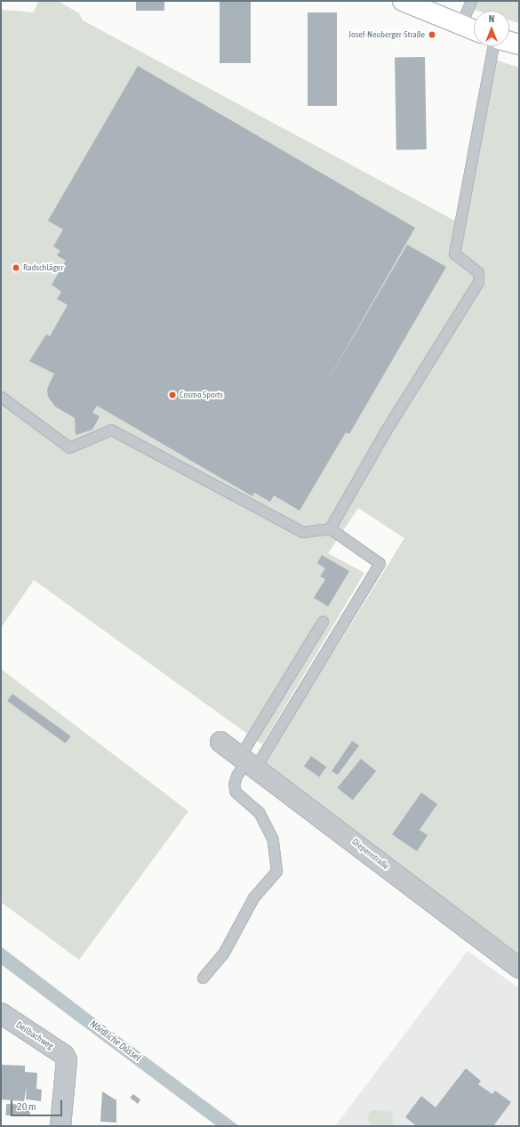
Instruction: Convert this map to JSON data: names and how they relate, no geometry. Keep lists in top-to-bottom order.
{
  "streets": {
    "street": ["Diepenstraße", "Deilbachweg"]
  },
  "water": ["Nördliche Düssel"],
  "places": ["Josef-Neuberger-Straße", "Radschläger", "Cosmo Sports"],
  "scale_bar": "20 m",
  "north": "top"
}
